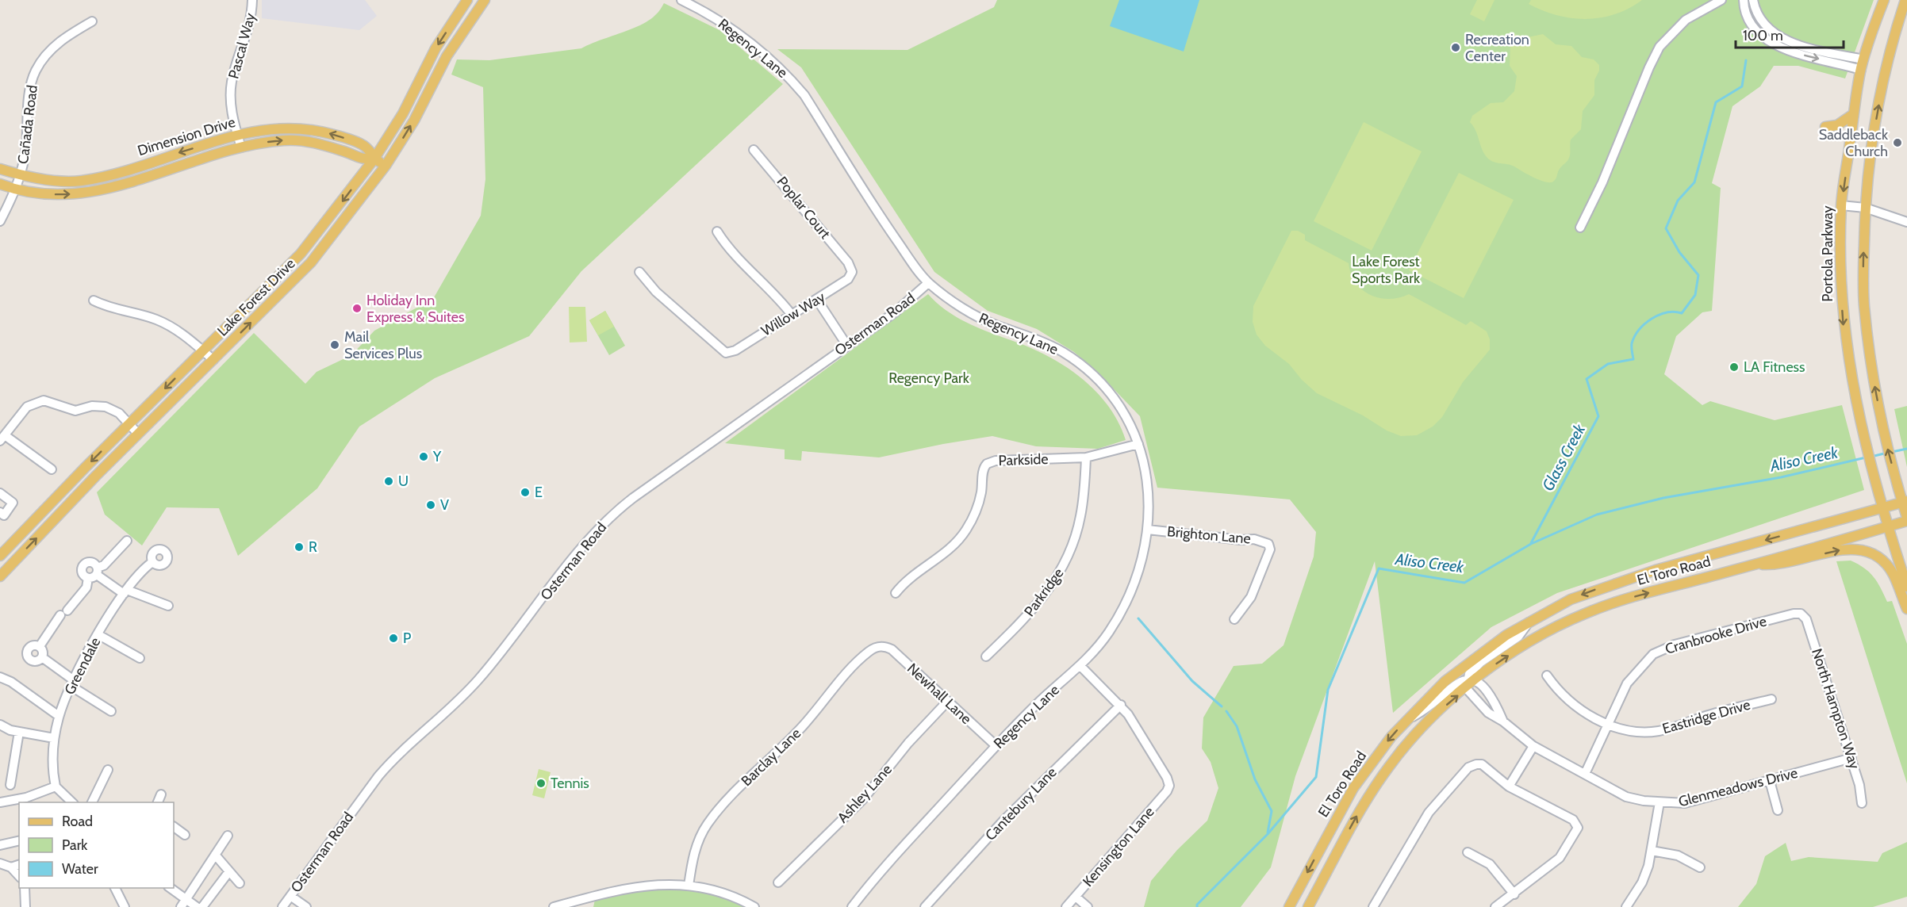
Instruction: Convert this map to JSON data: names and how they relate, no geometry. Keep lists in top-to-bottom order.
{
  "streets": {
    "main road": [
      "Dimension Drive",
      "Portola Parkway",
      "Lake Forest Drive",
      "El Toro Road"
    ],
    "street": [
      "Pascal Way",
      "Regency Lane",
      "Cañada Road",
      "Poplar Court",
      "Willow Way",
      "Osterman Road",
      "Parkside",
      "Brighton Lane",
      "Parkridge",
      "Cranbrooke Drive",
      "Greendale",
      "Newhall Lane",
      "North Hampton Way",
      "Eastridge Drive",
      "Barclay Lane",
      "Glenmeadows Drive",
      "Ashley Lane",
      "Cantebury Lane",
      "Kensington Lane"
    ]
  },
  "crossings": [
    ["Pascal Way", "Dimension Drive"],
    ["Regency Lane", "Osterman Road"],
    ["Regency Lane", "Parkside"],
    ["Regency Lane", "Brighton Lane"],
    ["Regency Lane", "Newhall Lane"],
    ["Cañada Road", "Dimension Drive"],
    ["Dimension Drive", "Lake Forest Drive"],
    ["Poplar Court", "Willow Way"],
    ["Portola Parkway", "El Toro Road"],
    ["Parkside", "Parkridge"],
    ["El Toro Road", "Glenmeadows Drive"],
    ["Cranbrooke Drive", "North Hampton Way"],
    ["Cranbrooke Drive", "Eastridge Drive"],
    ["Cranbrooke Drive", "Glenmeadows Drive"],
    ["Newhall Lane", "Barclay Lane"],
    ["Newhall Lane", "Ashley Lane"],
    ["North Hampton Way", "Glenmeadows Drive"],
    ["Cantebury Lane", "Kensington Lane"]
  ],
  "water": ["Glass Creek", "Aliso Creek"],
  "parks": ["Lake Forest Sports Park", "Regency Park"],
  "places": [
    "Recreation Center",
    "Saddleback Church",
    "Holiday Inn Express & Suites",
    "Mail Services Plus",
    "LA Fitness",
    "Y",
    "U",
    "E",
    "V",
    "R",
    "P",
    "Tennis"
  ],
  "legend": ["Road", "Park", "Water"],
  "scale_bar": "100 m"
}
